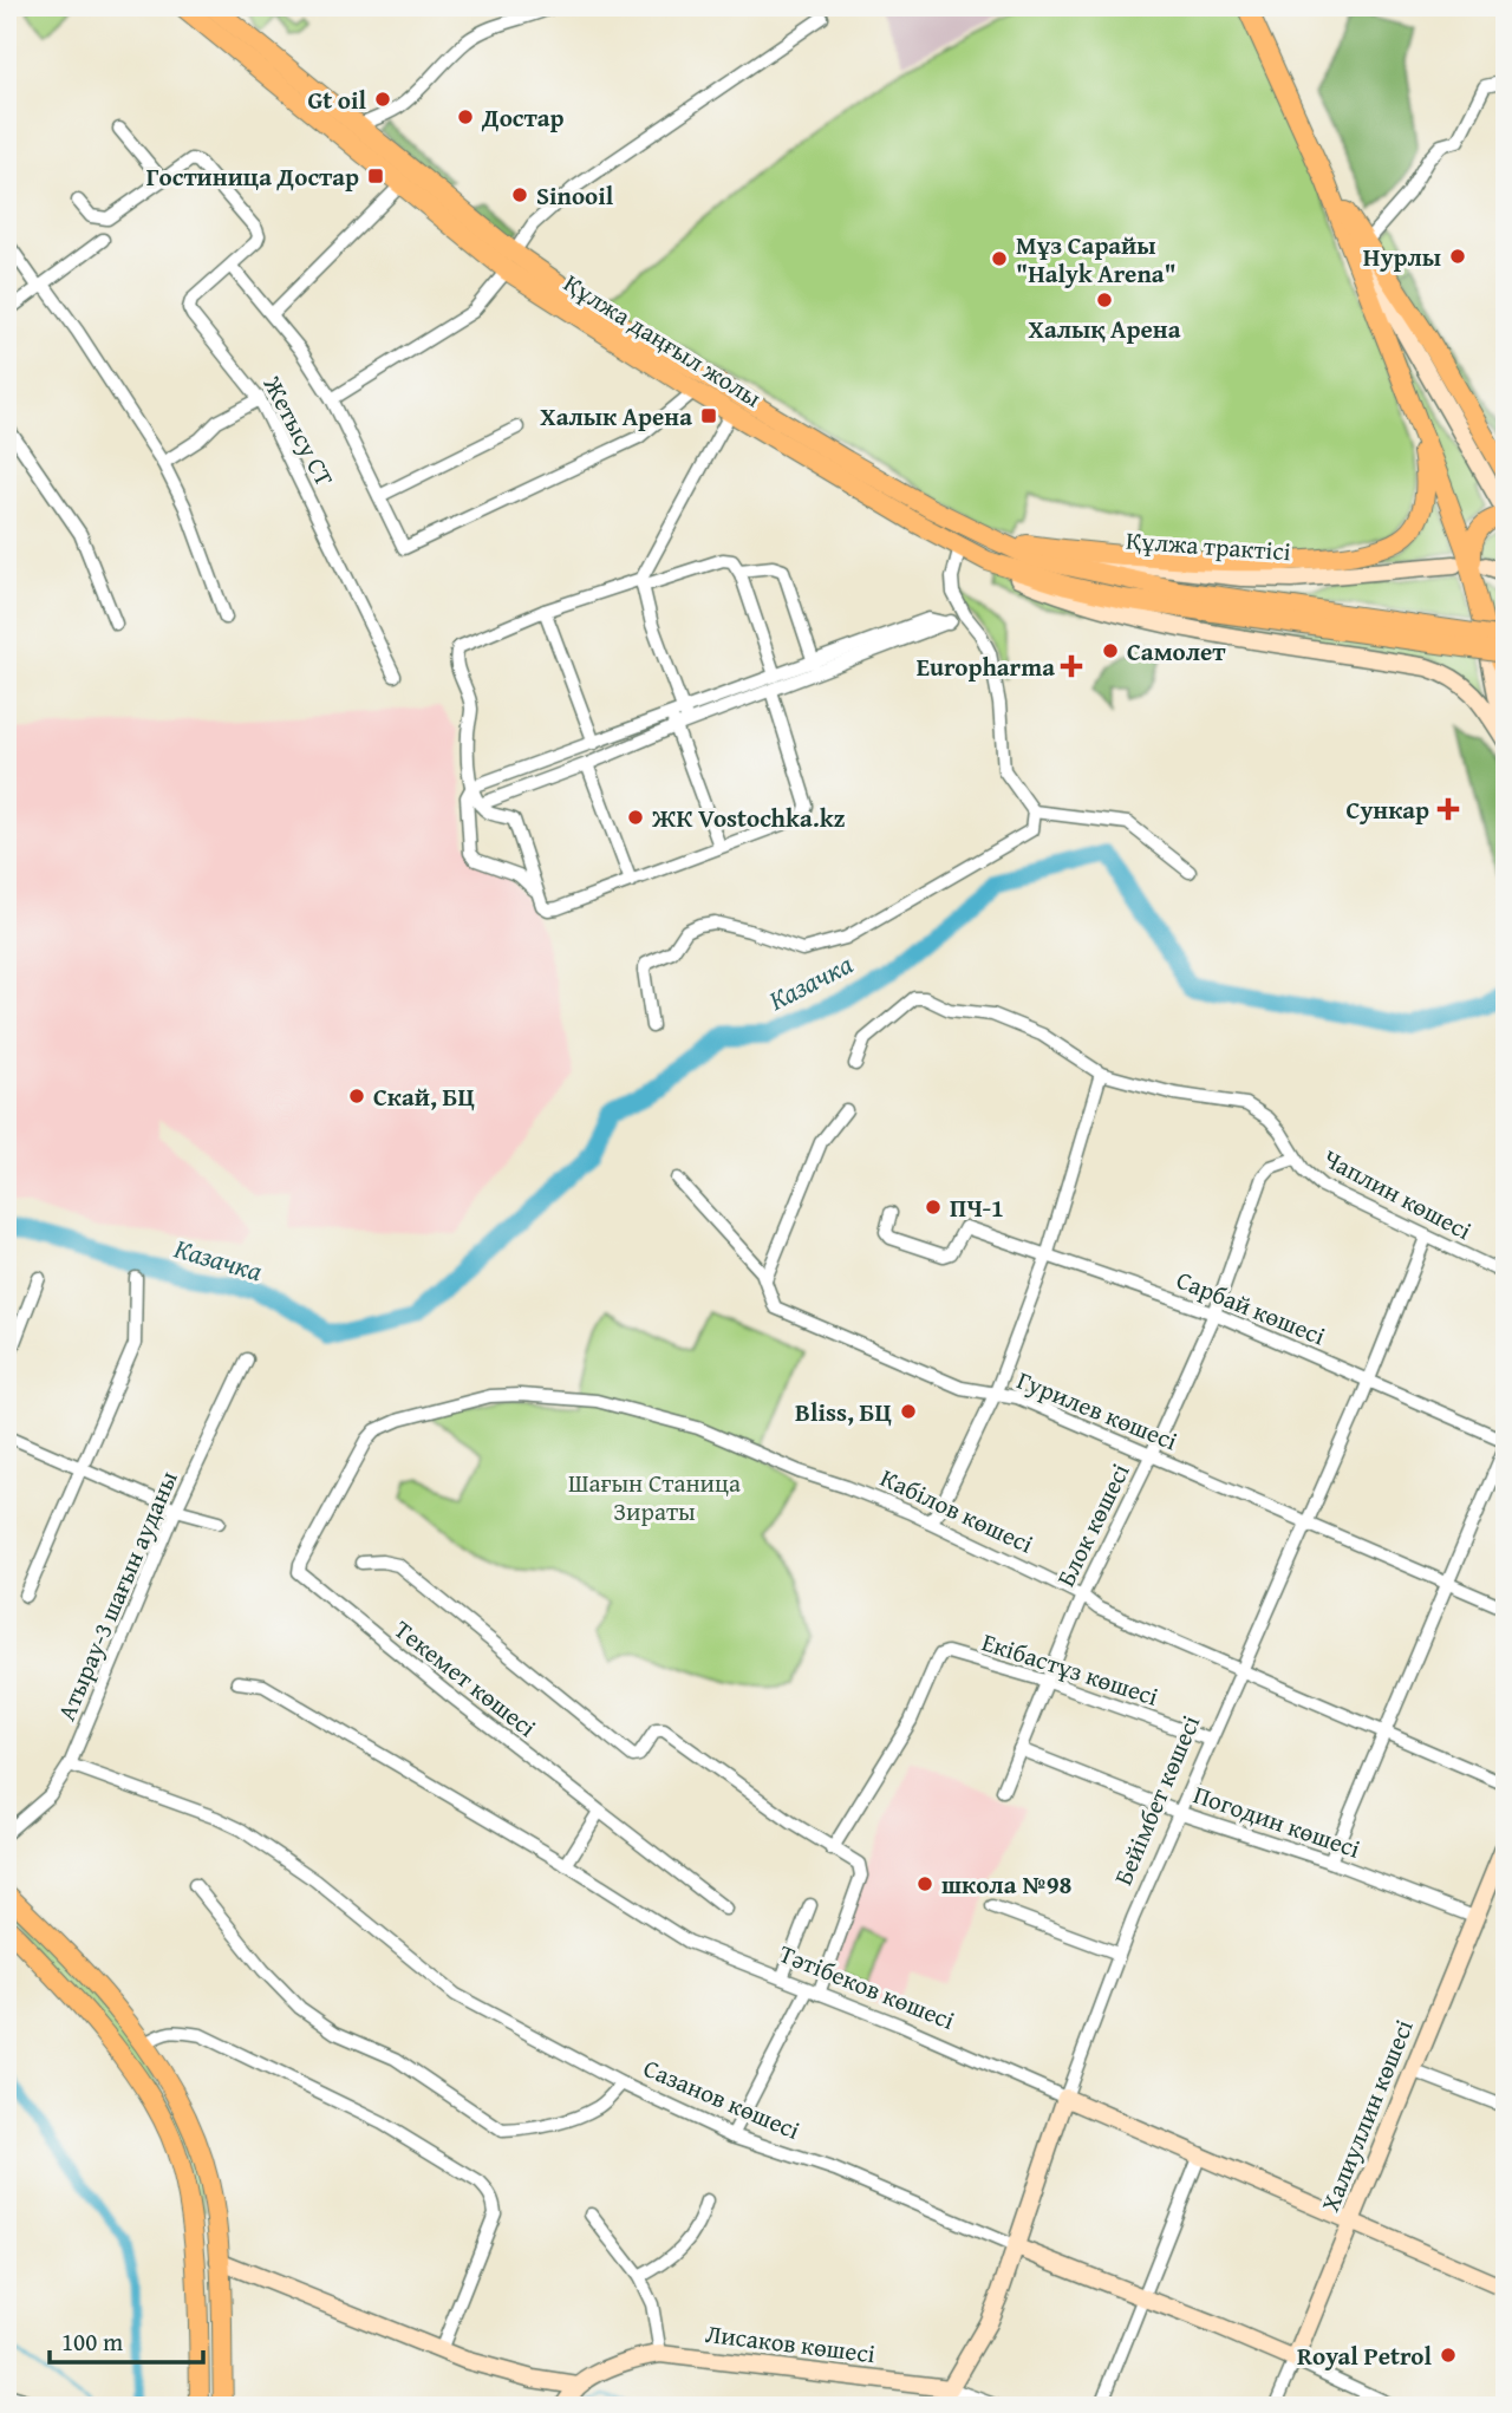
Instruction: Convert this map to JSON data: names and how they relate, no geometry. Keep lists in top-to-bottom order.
{
  "streets": {
    "main road": [
      "Құлжа даңғыл жолы",
      "Құлжа трактісі",
      "Бейімбет көшесі",
      "Тәтібеков көшесі",
      "Сазанов көшесі",
      "Халиуллин көшесі",
      "Лисаков көшесі"
    ],
    "street": [
      "Жетысу СТ",
      "Чаплин көшесі",
      "Сарбай көшесі",
      "Гурилев көшесі",
      "Кабілов көшесі",
      "Блок көшесі",
      "Атырау-3 шағын ауданы",
      "Екібастұз көшесі",
      "Текемет көшесі",
      "Погодин көшесі"
    ]
  },
  "crossings": [
    ["Құлжа даңғыл жолы", "Құлжа трактісі"],
    ["Чаплин көшесі", "Блок көшесі"],
    ["Чаплин көшесі", "Бейімбет көшесі"],
    ["Сарбай көшесі", "Блок көшесі"],
    ["Сарбай көшесі", "Бейімбет көшесі"],
    ["Гурилев көшесі", "Блок көшесі"],
    ["Гурилев көшесі", "Бейімбет көшесі"],
    ["Кабілов көшесі", "Блок көшесі"],
    ["Кабілов көшесі", "Текемет көшесі"],
    ["Кабілов көшесі", "Бейімбет көшесі"],
    ["Блок көшесі", "Екібастұз көшесі"],
    ["Блок көшесі", "Погодин көшесі"],
    ["Атырау-3 шағын ауданы", "Сазанов көшесі"],
    ["Екібастұз көшесі", "Бейімбет көшесі"],
    ["Бейімбет көшесі", "Погодин көшесі"],
    ["Бейімбет көшесі", "Тәтібеков көшесі"],
    ["Бейімбет көшесі", "Сазанов көшесі"],
    ["Бейімбет көшесі", "Лисаков көшесі"],
    ["Погодин көшесі", "Халиуллин көшесі"],
    ["Тәтібеков көшесі", "Халиуллин көшесі"],
    ["Сазанов көшесі", "Халиуллин көшесі"]
  ],
  "water": ["Казачка"],
  "parks": ["Шағын Станица Зираты"],
  "places": {
    "other": [
      "Gt oil",
      "Достар",
      "Sinooil",
      "Нурлы",
      "Мұз Сарайы \"Halyk Arena\"",
      "Халық Арена",
      "Самолет",
      "ЖК Vostochka.kz",
      "Скай, БЦ",
      "ПЧ-1",
      "Bliss, БЦ",
      "школа №98",
      "Royal Petrol"
    ],
    "transit": ["Гостиница Достар", "Халык Арена"],
    "health": ["Europharma", "Сункар"]
  },
  "scale_bar": "100 m"
}
